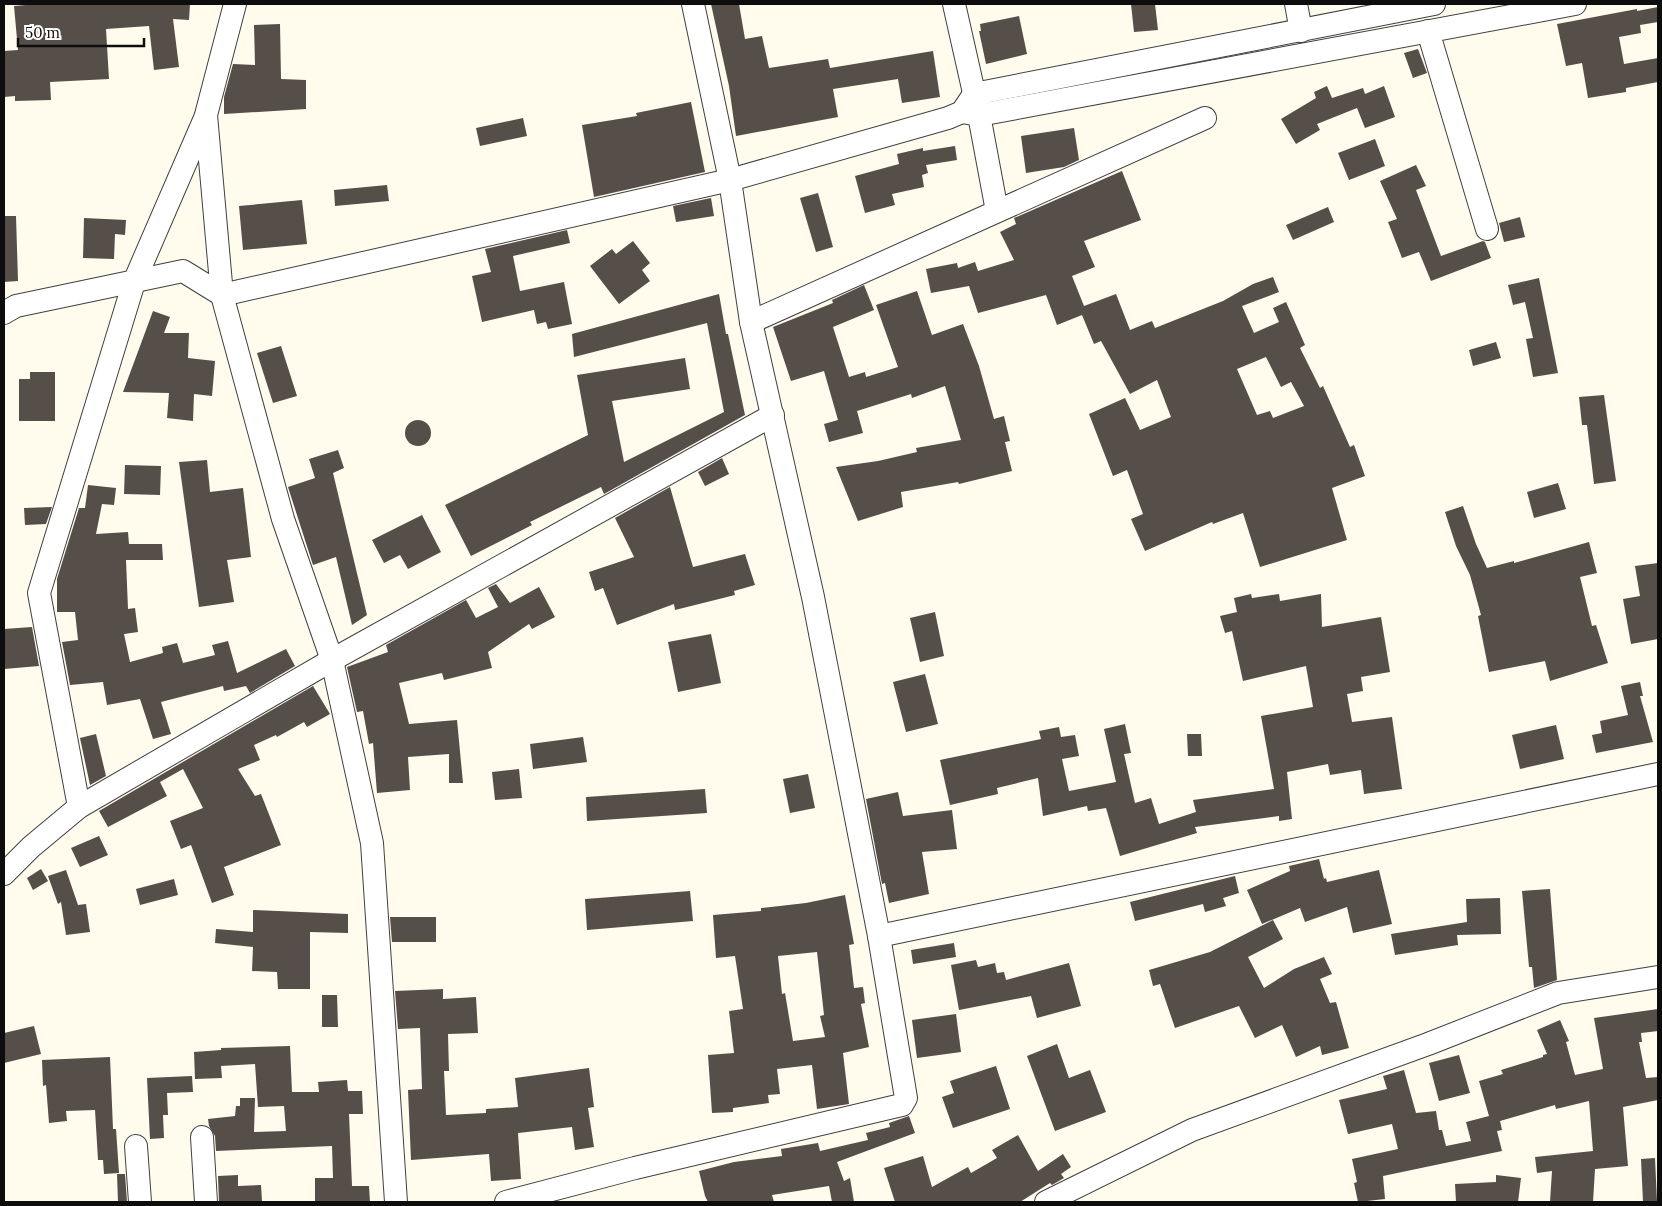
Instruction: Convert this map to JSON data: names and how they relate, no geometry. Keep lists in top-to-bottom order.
{
  "scale_bar": "50 m"
}
